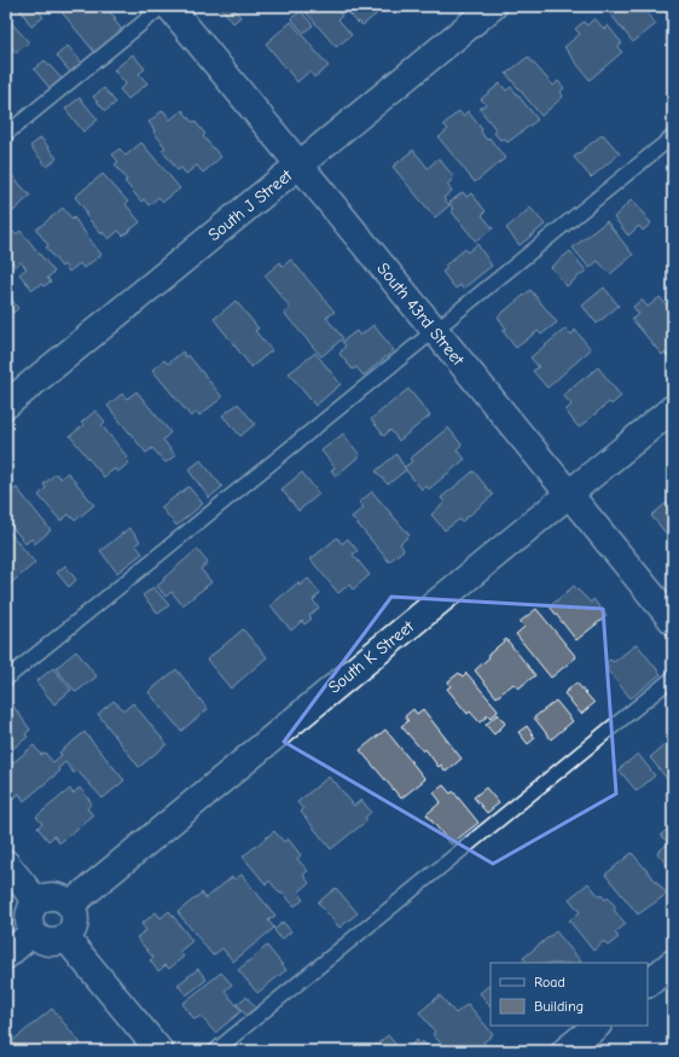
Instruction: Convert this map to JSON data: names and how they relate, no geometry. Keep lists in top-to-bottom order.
{
  "streets": {
    "street": ["South J Street", "South 43rd Street", "South K Street"]
  },
  "crossings": [
    ["South J Street", "South 43rd Street"],
    ["South 43rd Street", "South K Street"]
  ],
  "legend": ["Road", "Building"]
}
